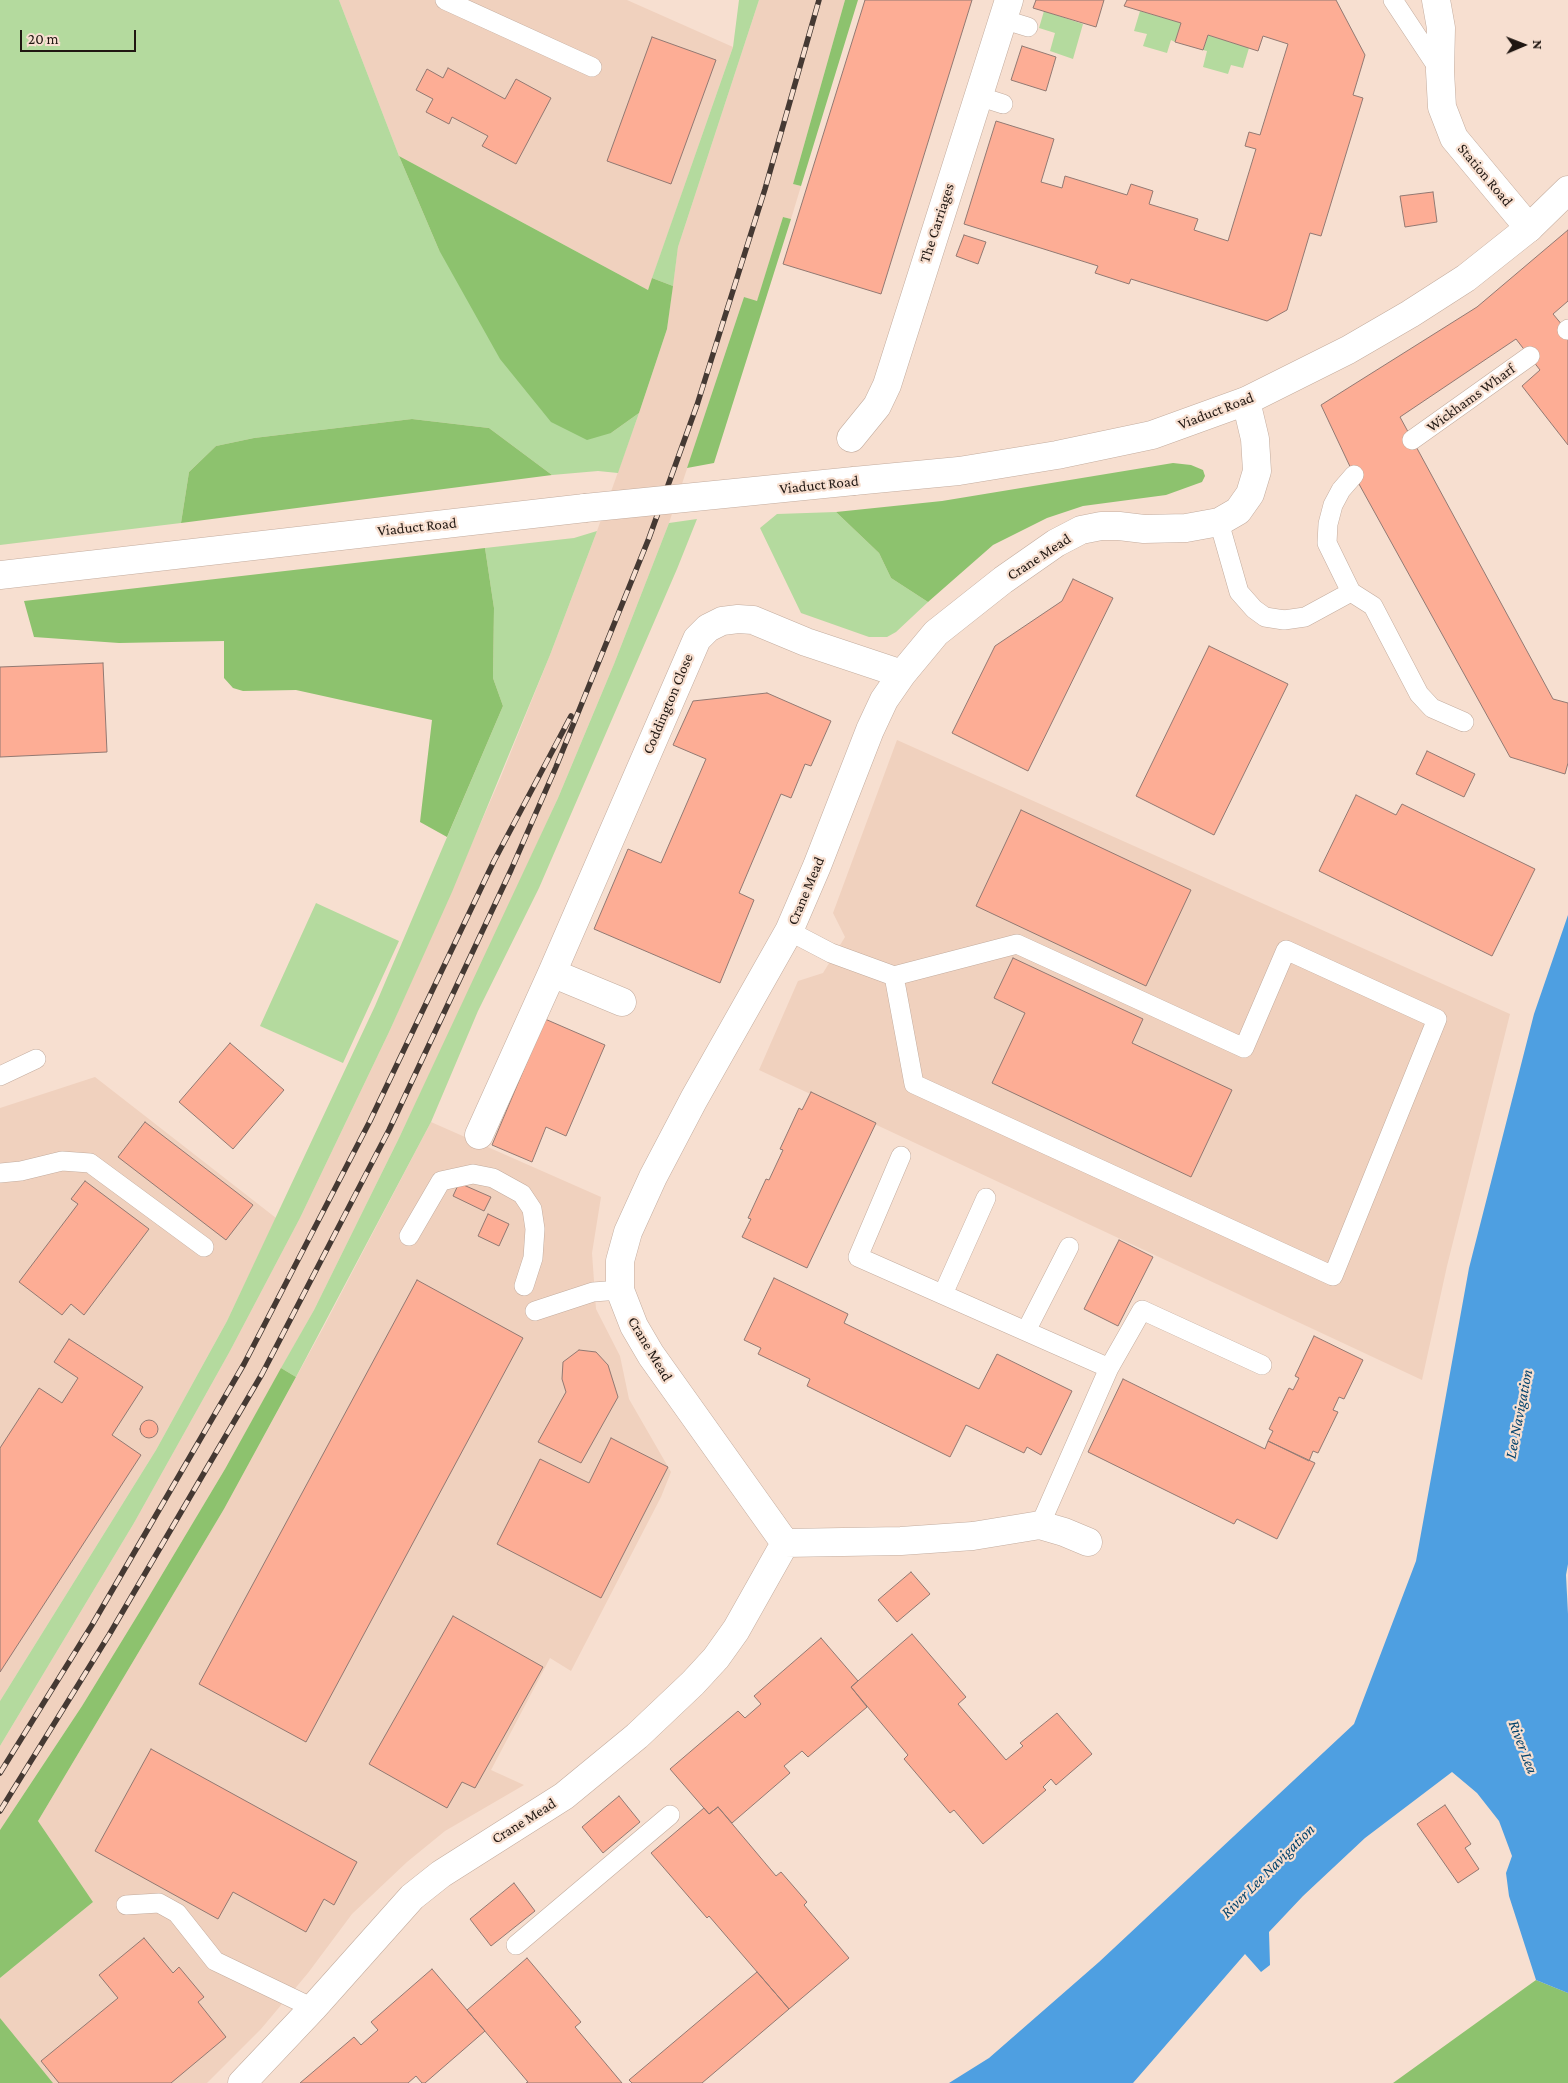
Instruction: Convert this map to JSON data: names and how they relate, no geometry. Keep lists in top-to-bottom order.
{
  "streets": {
    "street": [
      "Station Road",
      "The Carriages",
      "Viaduct Road",
      "Crane Mead",
      "Coddington Close"
    ],
    "lane": ["Wickhams Wharf"]
  },
  "crossings": [
    ["Station Road", "Viaduct Road"],
    ["Viaduct Road", "Crane Mead"],
    ["Crane Mead", "Coddington Close"]
  ],
  "water": ["Lee Navigation", "River Lea", "River Lee Navigation"],
  "scale_bar": "20 m",
  "north": "right"
}
